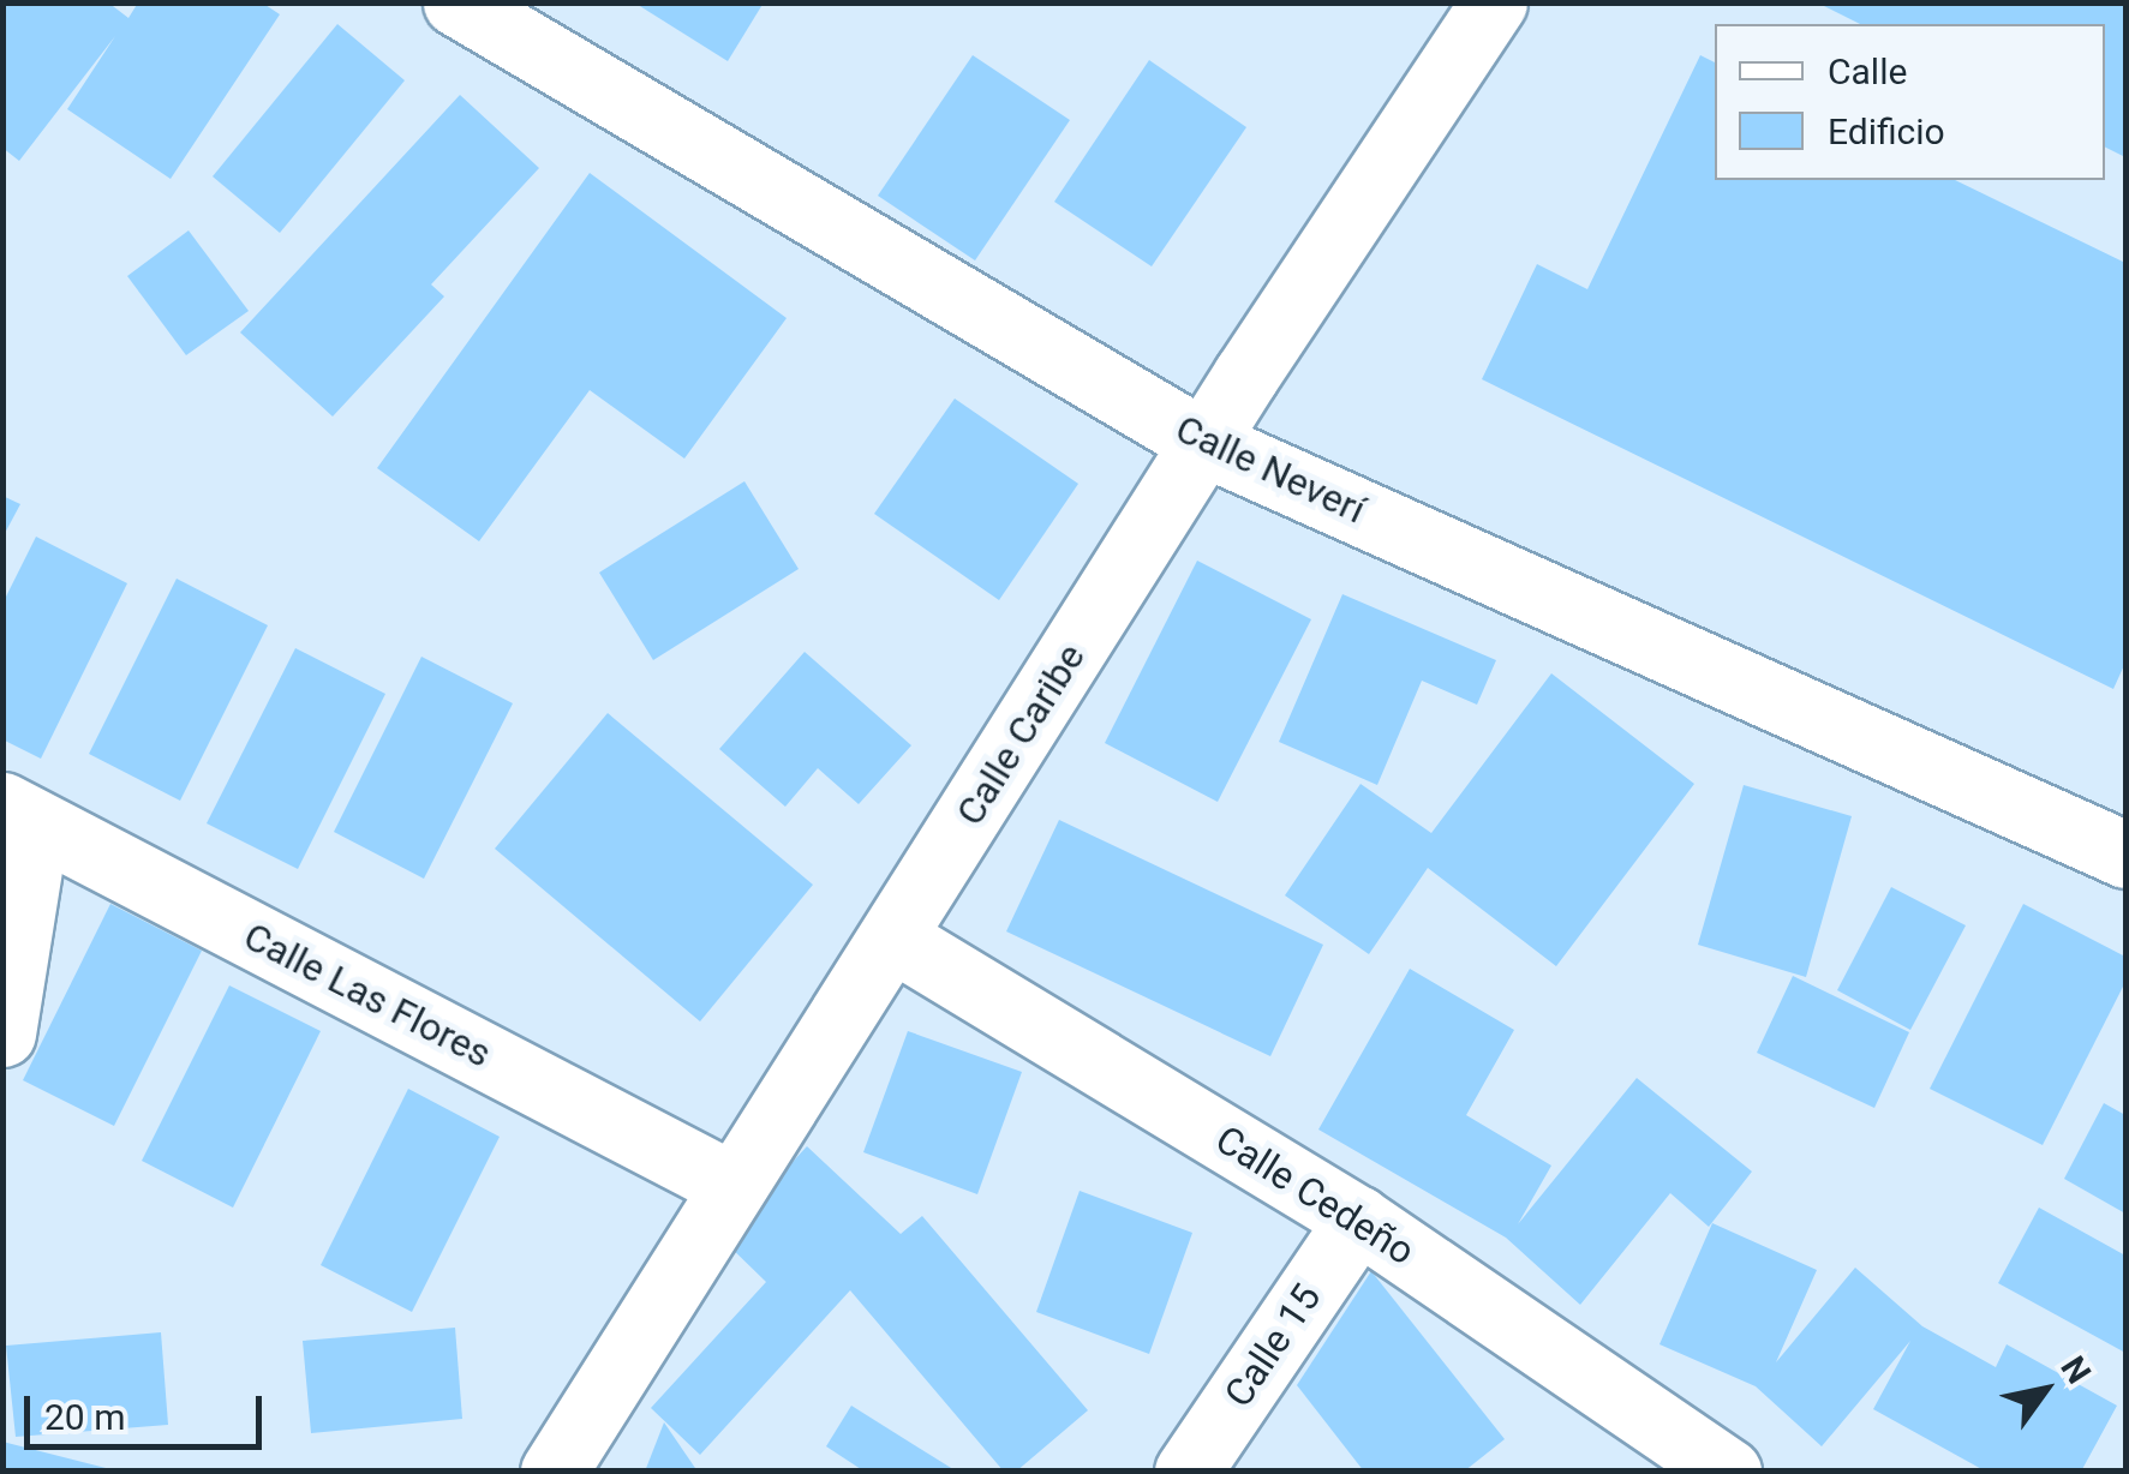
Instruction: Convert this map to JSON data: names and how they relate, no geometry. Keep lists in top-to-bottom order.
{
  "streets": {
    "street": [
      "Calle Neverí",
      "Calle Caribe",
      "Calle Las Flores",
      "Calle Cedeño",
      "Calle 15"
    ]
  },
  "crossings": [
    ["Calle Neverí", "Calle Caribe"],
    ["Calle Caribe", "Calle Las Flores"],
    ["Calle Caribe", "Calle Cedeño"],
    ["Calle Cedeño", "Calle 15"]
  ],
  "legend": ["Calle", "Edificio"],
  "scale_bar": "20 m",
  "north": "top right"
}
